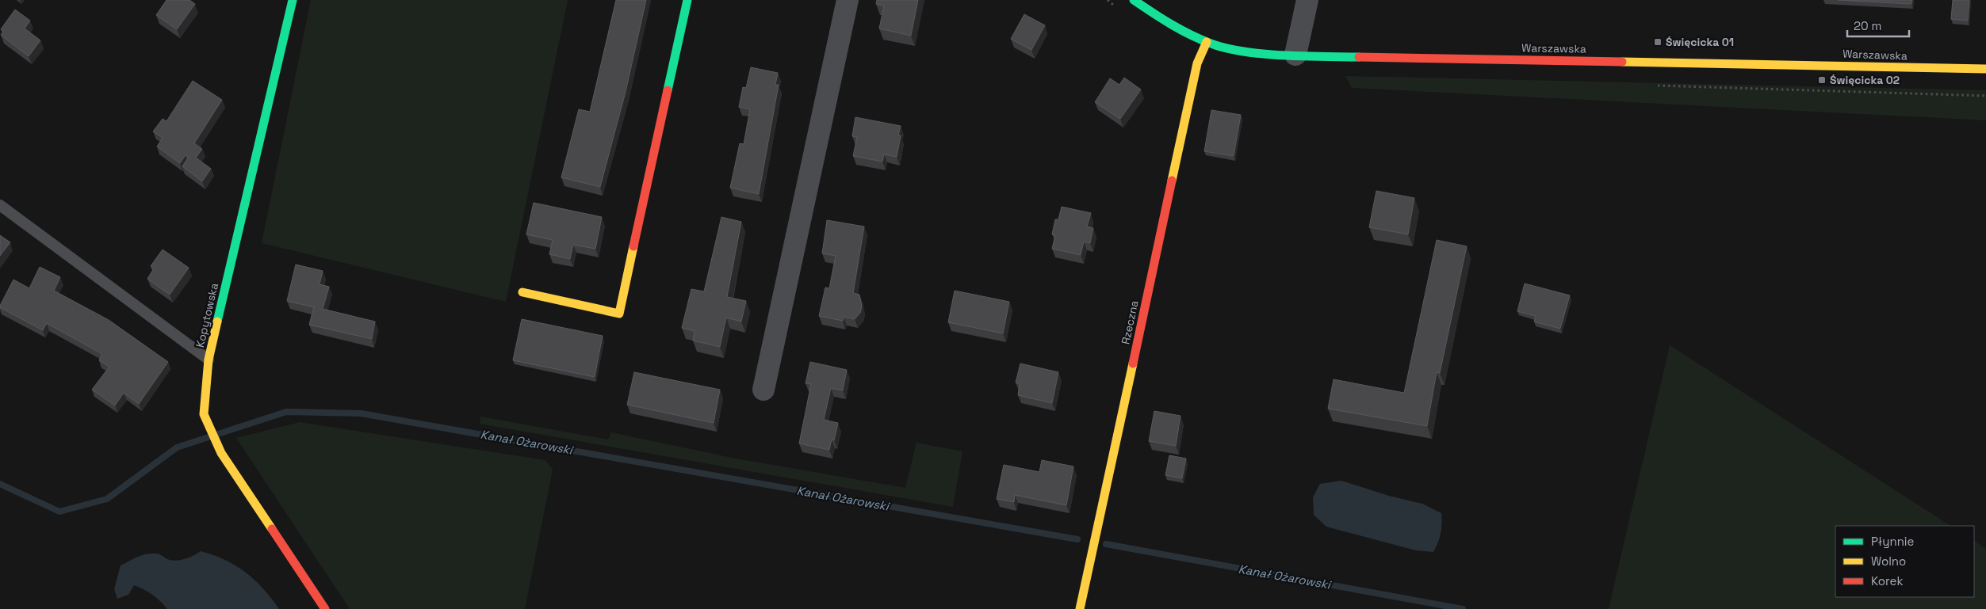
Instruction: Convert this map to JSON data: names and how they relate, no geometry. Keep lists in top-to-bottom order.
{
  "streets": {
    "street": ["Warszawska", "Kopytowska", "Rzeczna"]
  },
  "crossings": [
    ["Warszawska", "Rzeczna"]
  ],
  "water": ["Kanał Ożarowski"],
  "places": {
    "transit": ["Święcicka 01", "Święcicka 02"]
  },
  "legend": ["Płynnie", "Wolno", "Korek"],
  "scale_bar": "20 m"
}
